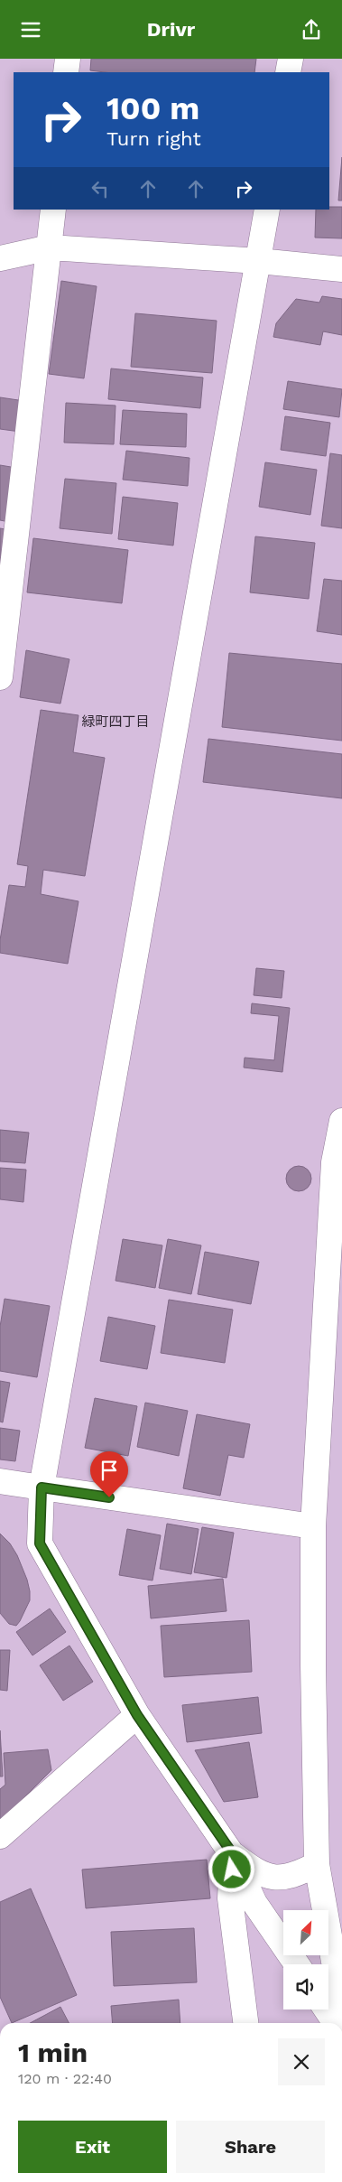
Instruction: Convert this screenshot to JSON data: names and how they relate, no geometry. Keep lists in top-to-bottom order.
{
  "districts": ["緑町四丁目"],
  "north": "top right",
  "page": {
    "header": "Drivr",
    "turn": ["100 m", "Turn right"],
    "heading": ["1 min", "120 m · 22:40"],
    "buttons": ["Exit", "Share"]
  }
}
